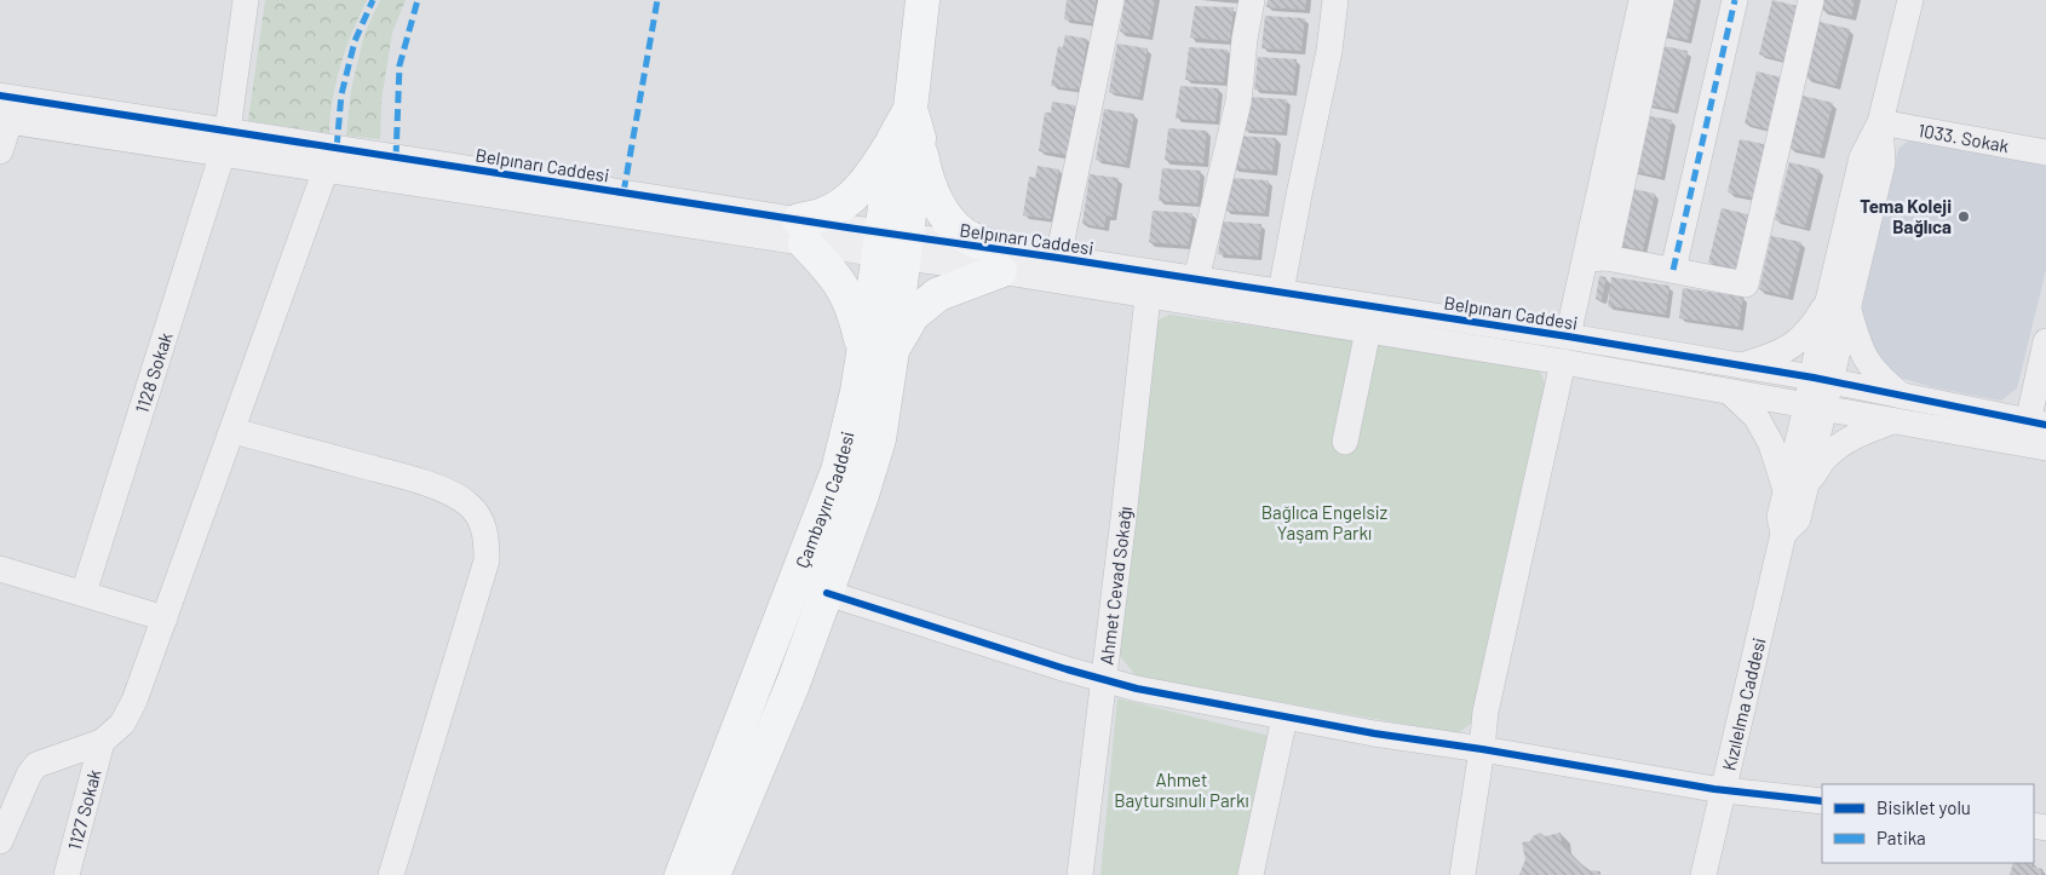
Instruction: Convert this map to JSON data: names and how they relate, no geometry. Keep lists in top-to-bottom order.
{
  "streets": {
    "main road": ["Çambayırı Caddesi"],
    "street": [
      "1033. Sokak",
      "Belpınarı Caddesi",
      "1128 Sokak",
      "Ahmet Cevad Sokağı",
      "Kızılelma Caddesi",
      "1127 Sokak"
    ]
  },
  "crossings": [
    ["1033. Sokak", "Kızılelma Caddesi"],
    ["Belpınarı Caddesi", "1128 Sokak"],
    ["Belpınarı Caddesi", "Çambayırı Caddesi"],
    ["Belpınarı Caddesi", "Ahmet Cevad Sokağı"],
    ["Belpınarı Caddesi", "Kızılelma Caddesi"]
  ],
  "parks": ["Bağlıca Engelsiz Yaşam Parkı", "Ahmet Baytursınulı Parkı"],
  "places": ["Tema Koleji Bağlıca"],
  "legend": ["Bisiklet yolu", "Patika"]
}
